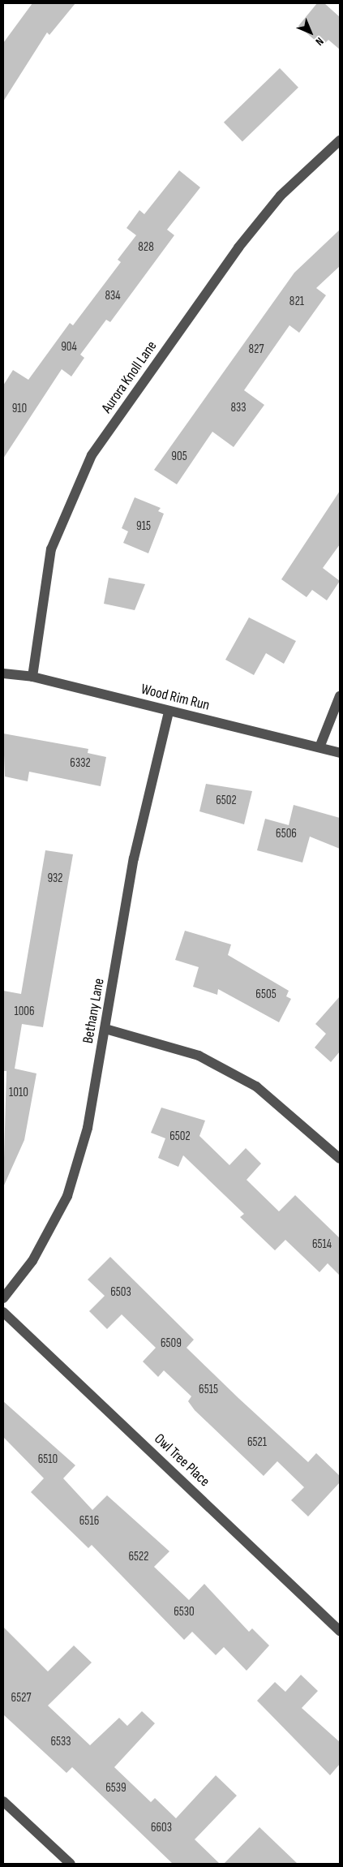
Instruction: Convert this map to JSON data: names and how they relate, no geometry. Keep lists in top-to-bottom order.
{
  "streets": {
    "street": [
      "Aurora Knoll Lane",
      "Wood Rim Run",
      "Bethany Lane",
      "Owl Tree Place"
    ]
  },
  "crossings": [
    ["Aurora Knoll Lane", "Wood Rim Run"],
    ["Wood Rim Run", "Bethany Lane"]
  ],
  "house_numbers": [
    "828",
    "834",
    "821",
    "904",
    "827",
    "833",
    "910",
    "905",
    "915",
    "6332",
    "6502",
    "6506",
    "932",
    "6505",
    "1006",
    "1010",
    "6502",
    "6514",
    "6503",
    "6509",
    "6515",
    "6521",
    "6510",
    "6516",
    "6522",
    "6530",
    "6527",
    "6533",
    "6539",
    "6603"
  ],
  "north": "bottom right"
}
